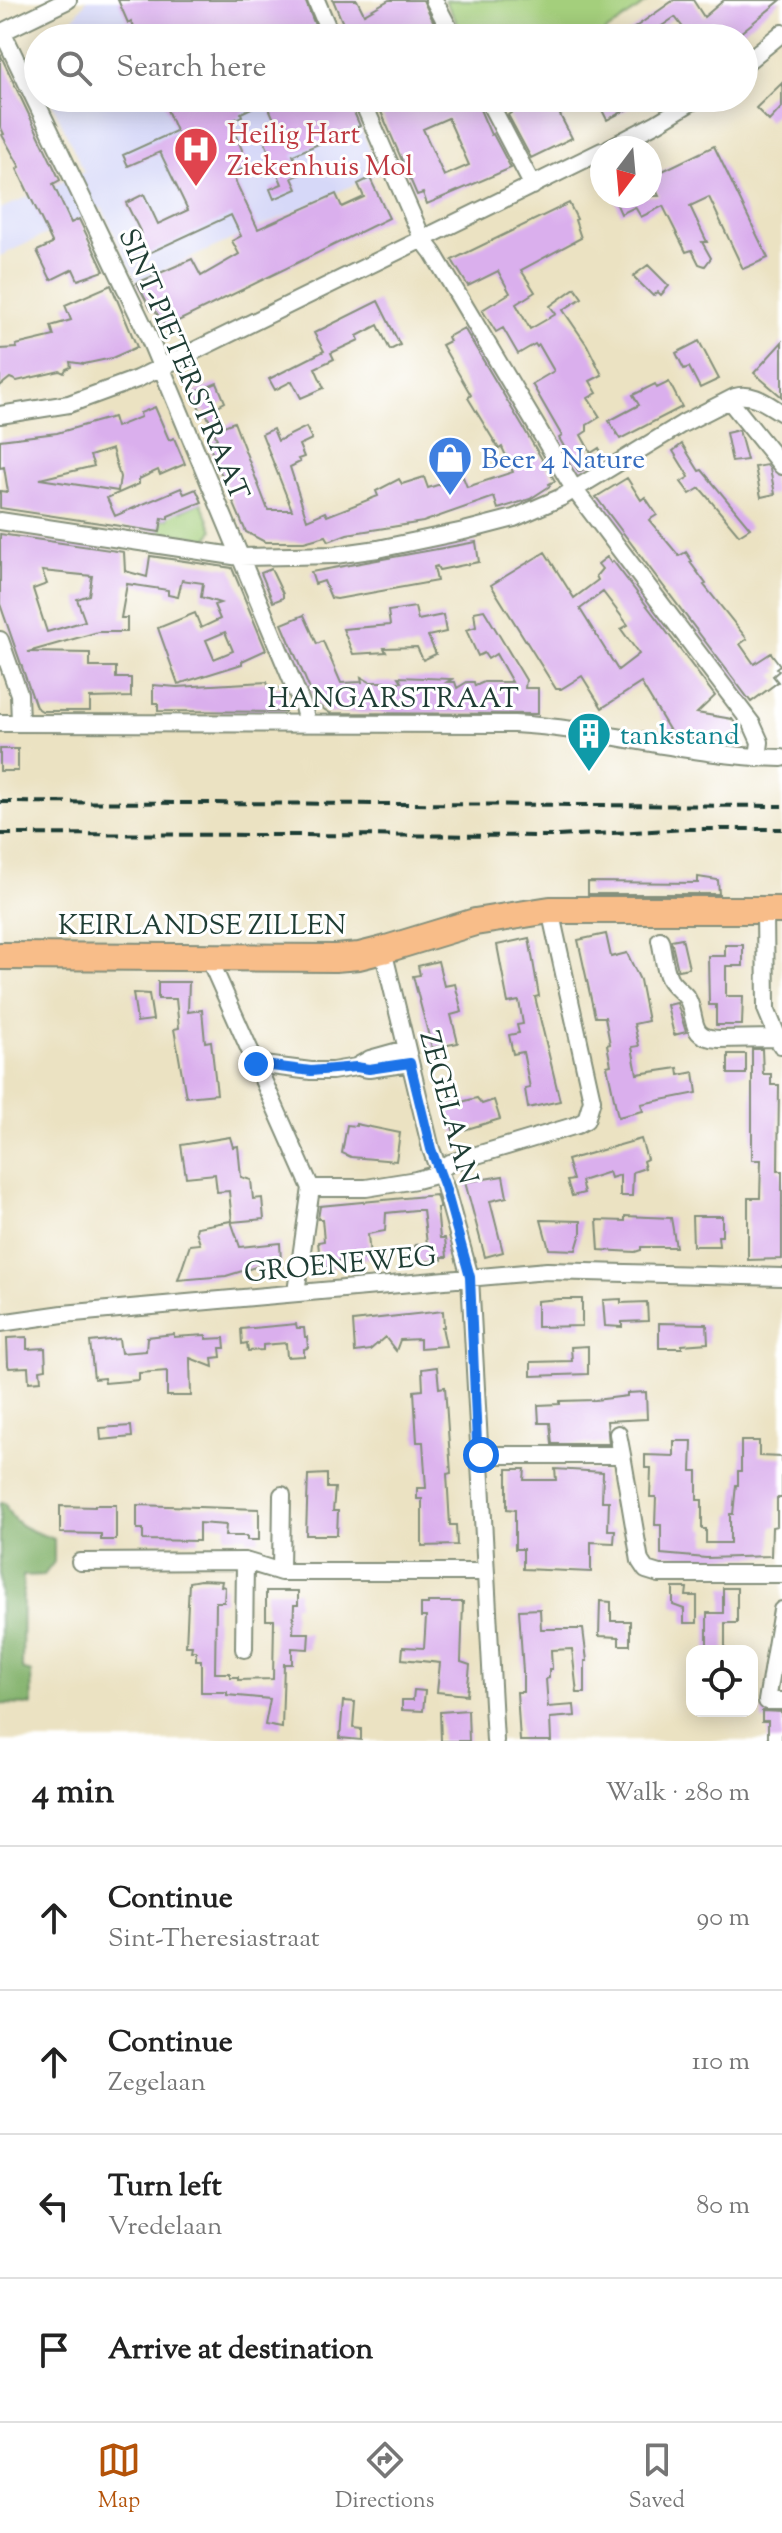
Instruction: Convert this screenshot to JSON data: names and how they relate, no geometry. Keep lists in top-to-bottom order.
{
  "streets": {
    "main road": ["KEIRLANDSE ZILLEN"],
    "street": [
      "SINT-PIETERSTRAAT",
      "HANGARSTRAAT",
      "ZEGELAAN",
      "GROENEWEG"
    ]
  },
  "crossings": [
    ["SINT-PIETERSTRAAT", "HANGARSTRAAT"],
    ["KEIRLANDSE ZILLEN", "ZEGELAAN"],
    ["ZEGELAAN", "GROENEWEG"]
  ],
  "places": {
    "hospital": ["Heilig Hart Ziekenhuis Mol"],
    "shop": ["Beer 4 Nature"],
    "building": ["tankstand"]
  },
  "north": "bottom",
  "page": {
    "search": "Search here",
    "heading": ["4 min", "Walk · 280 m"],
    "list": [
      ["Continue", "Sint-Theresiastraat", "90 m"],
      ["Continue", "Zegelaan", "110 m"],
      ["Turn left", "Vredelaan", "80 m"],
      "Arrive at destination"
    ],
    "nav": ["Map", "Directions", "Saved"]
  }
}
